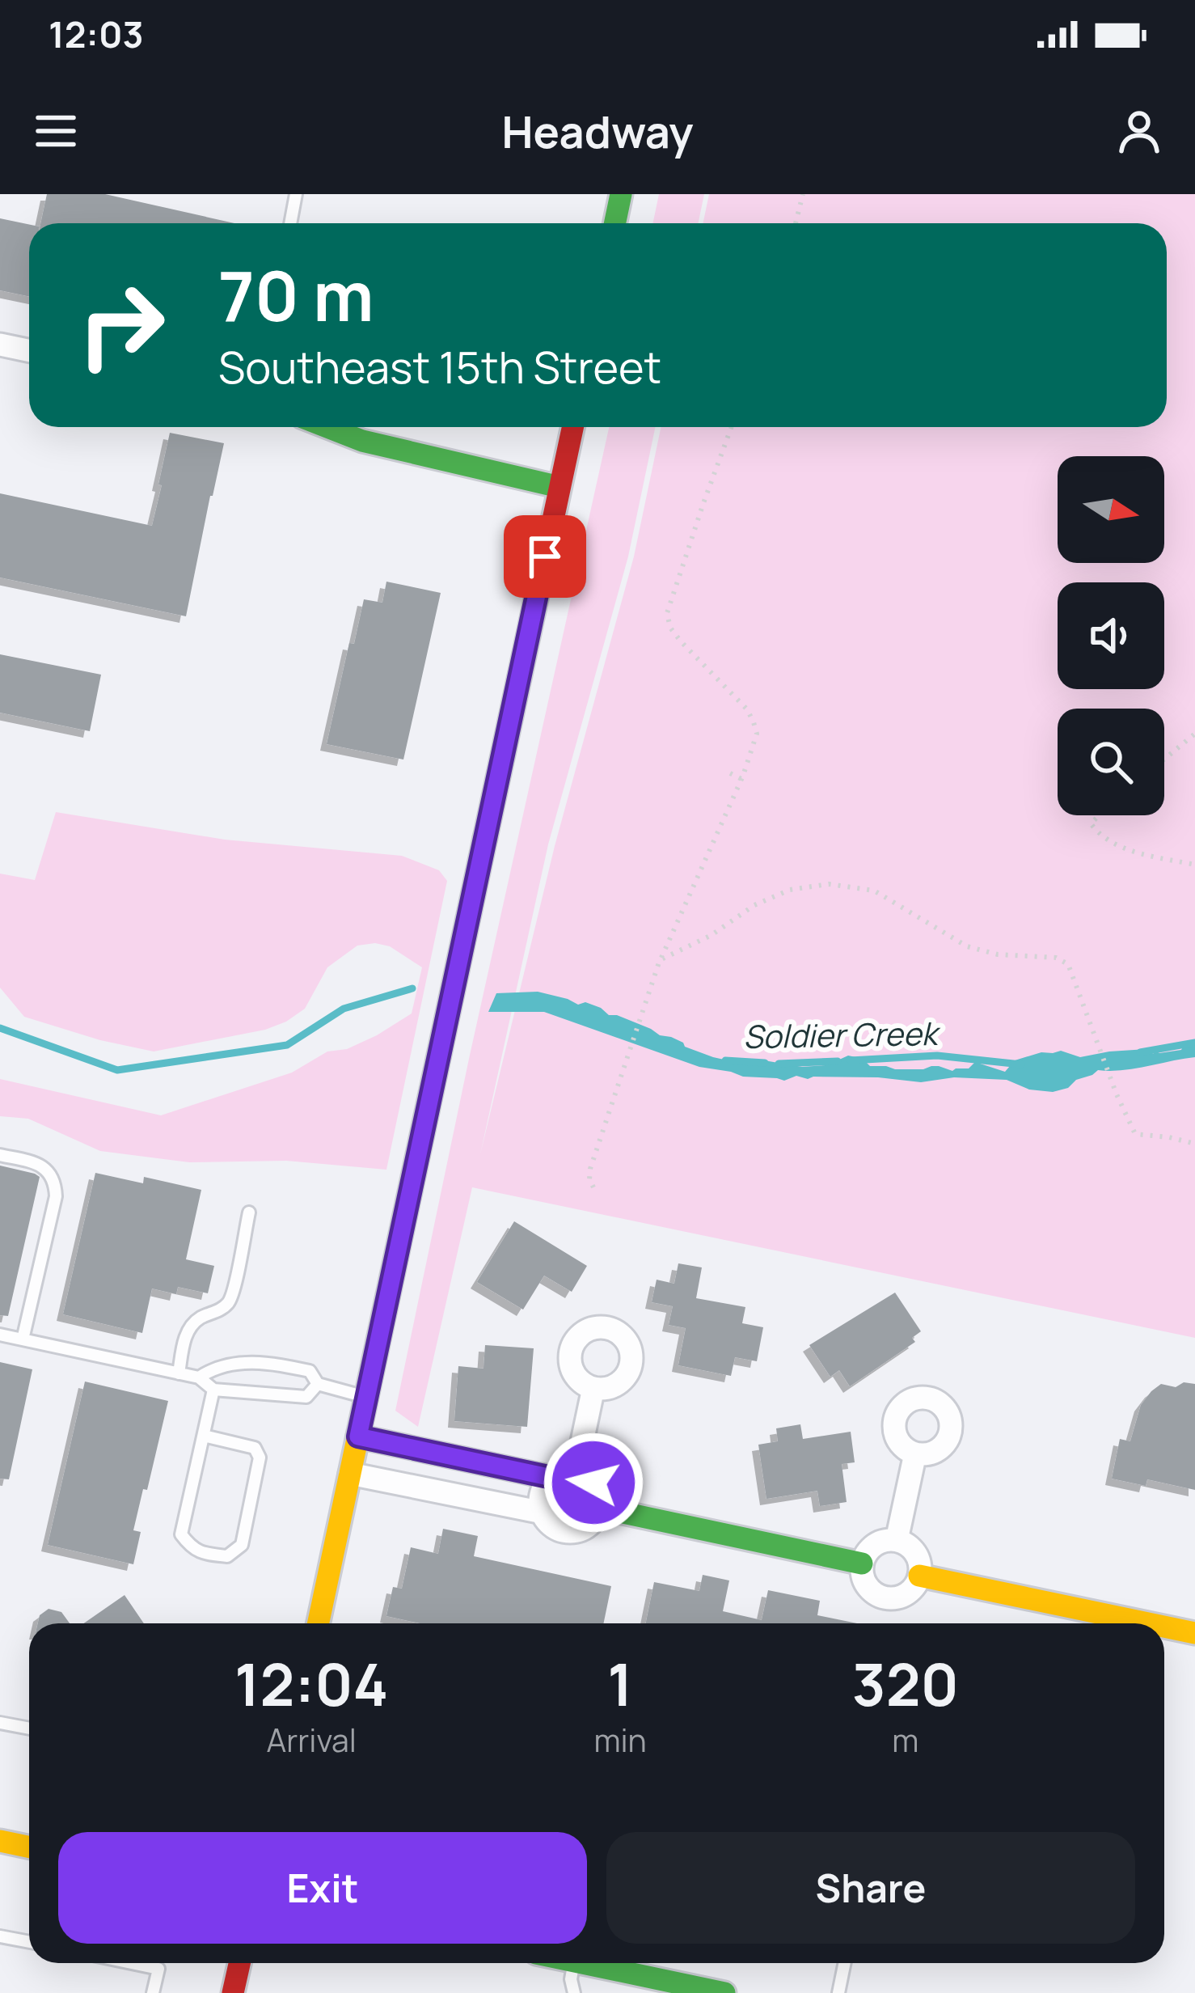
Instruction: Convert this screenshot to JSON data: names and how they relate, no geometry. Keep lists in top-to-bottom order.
{
  "water": ["Soldier Creek"],
  "north": "right",
  "page": {
    "status": "12:03",
    "header": "Headway",
    "turn": ["70 m", "Southeast 15th Street"],
    "eta": [
      "12:04",
      "Arrival",
      "1",
      "min",
      "320",
      "m"
    ],
    "buttons": ["Exit", "Share"]
  }
}
